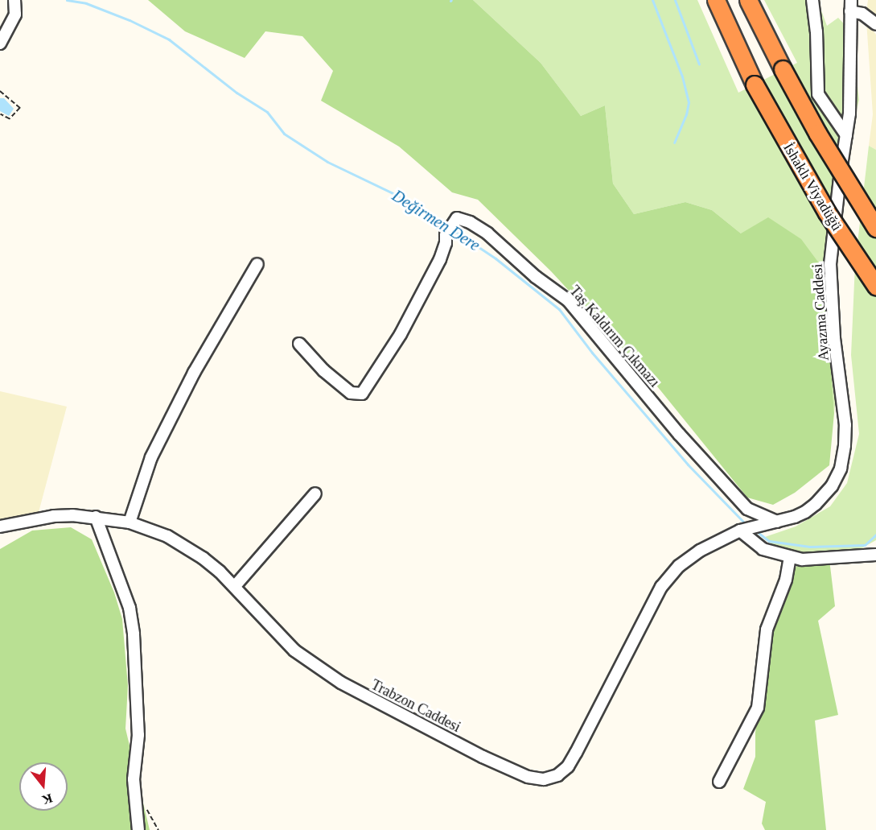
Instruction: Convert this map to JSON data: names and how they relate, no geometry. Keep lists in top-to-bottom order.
{
  "streets": {
    "highway": ["İshaklı Viyadüğü"],
    "street": ["Ayazma Caddesi", "Taş Kaldırım Çıkmazı", "Trabzon Caddesi"]
  },
  "crossings": [
    ["Ayazma Caddesi", "Taş Kaldırım Çıkmazı"],
    ["Ayazma Caddesi", "Trabzon Caddesi"]
  ],
  "water": ["Değirmen Dere"],
  "north": "bottom"
}
